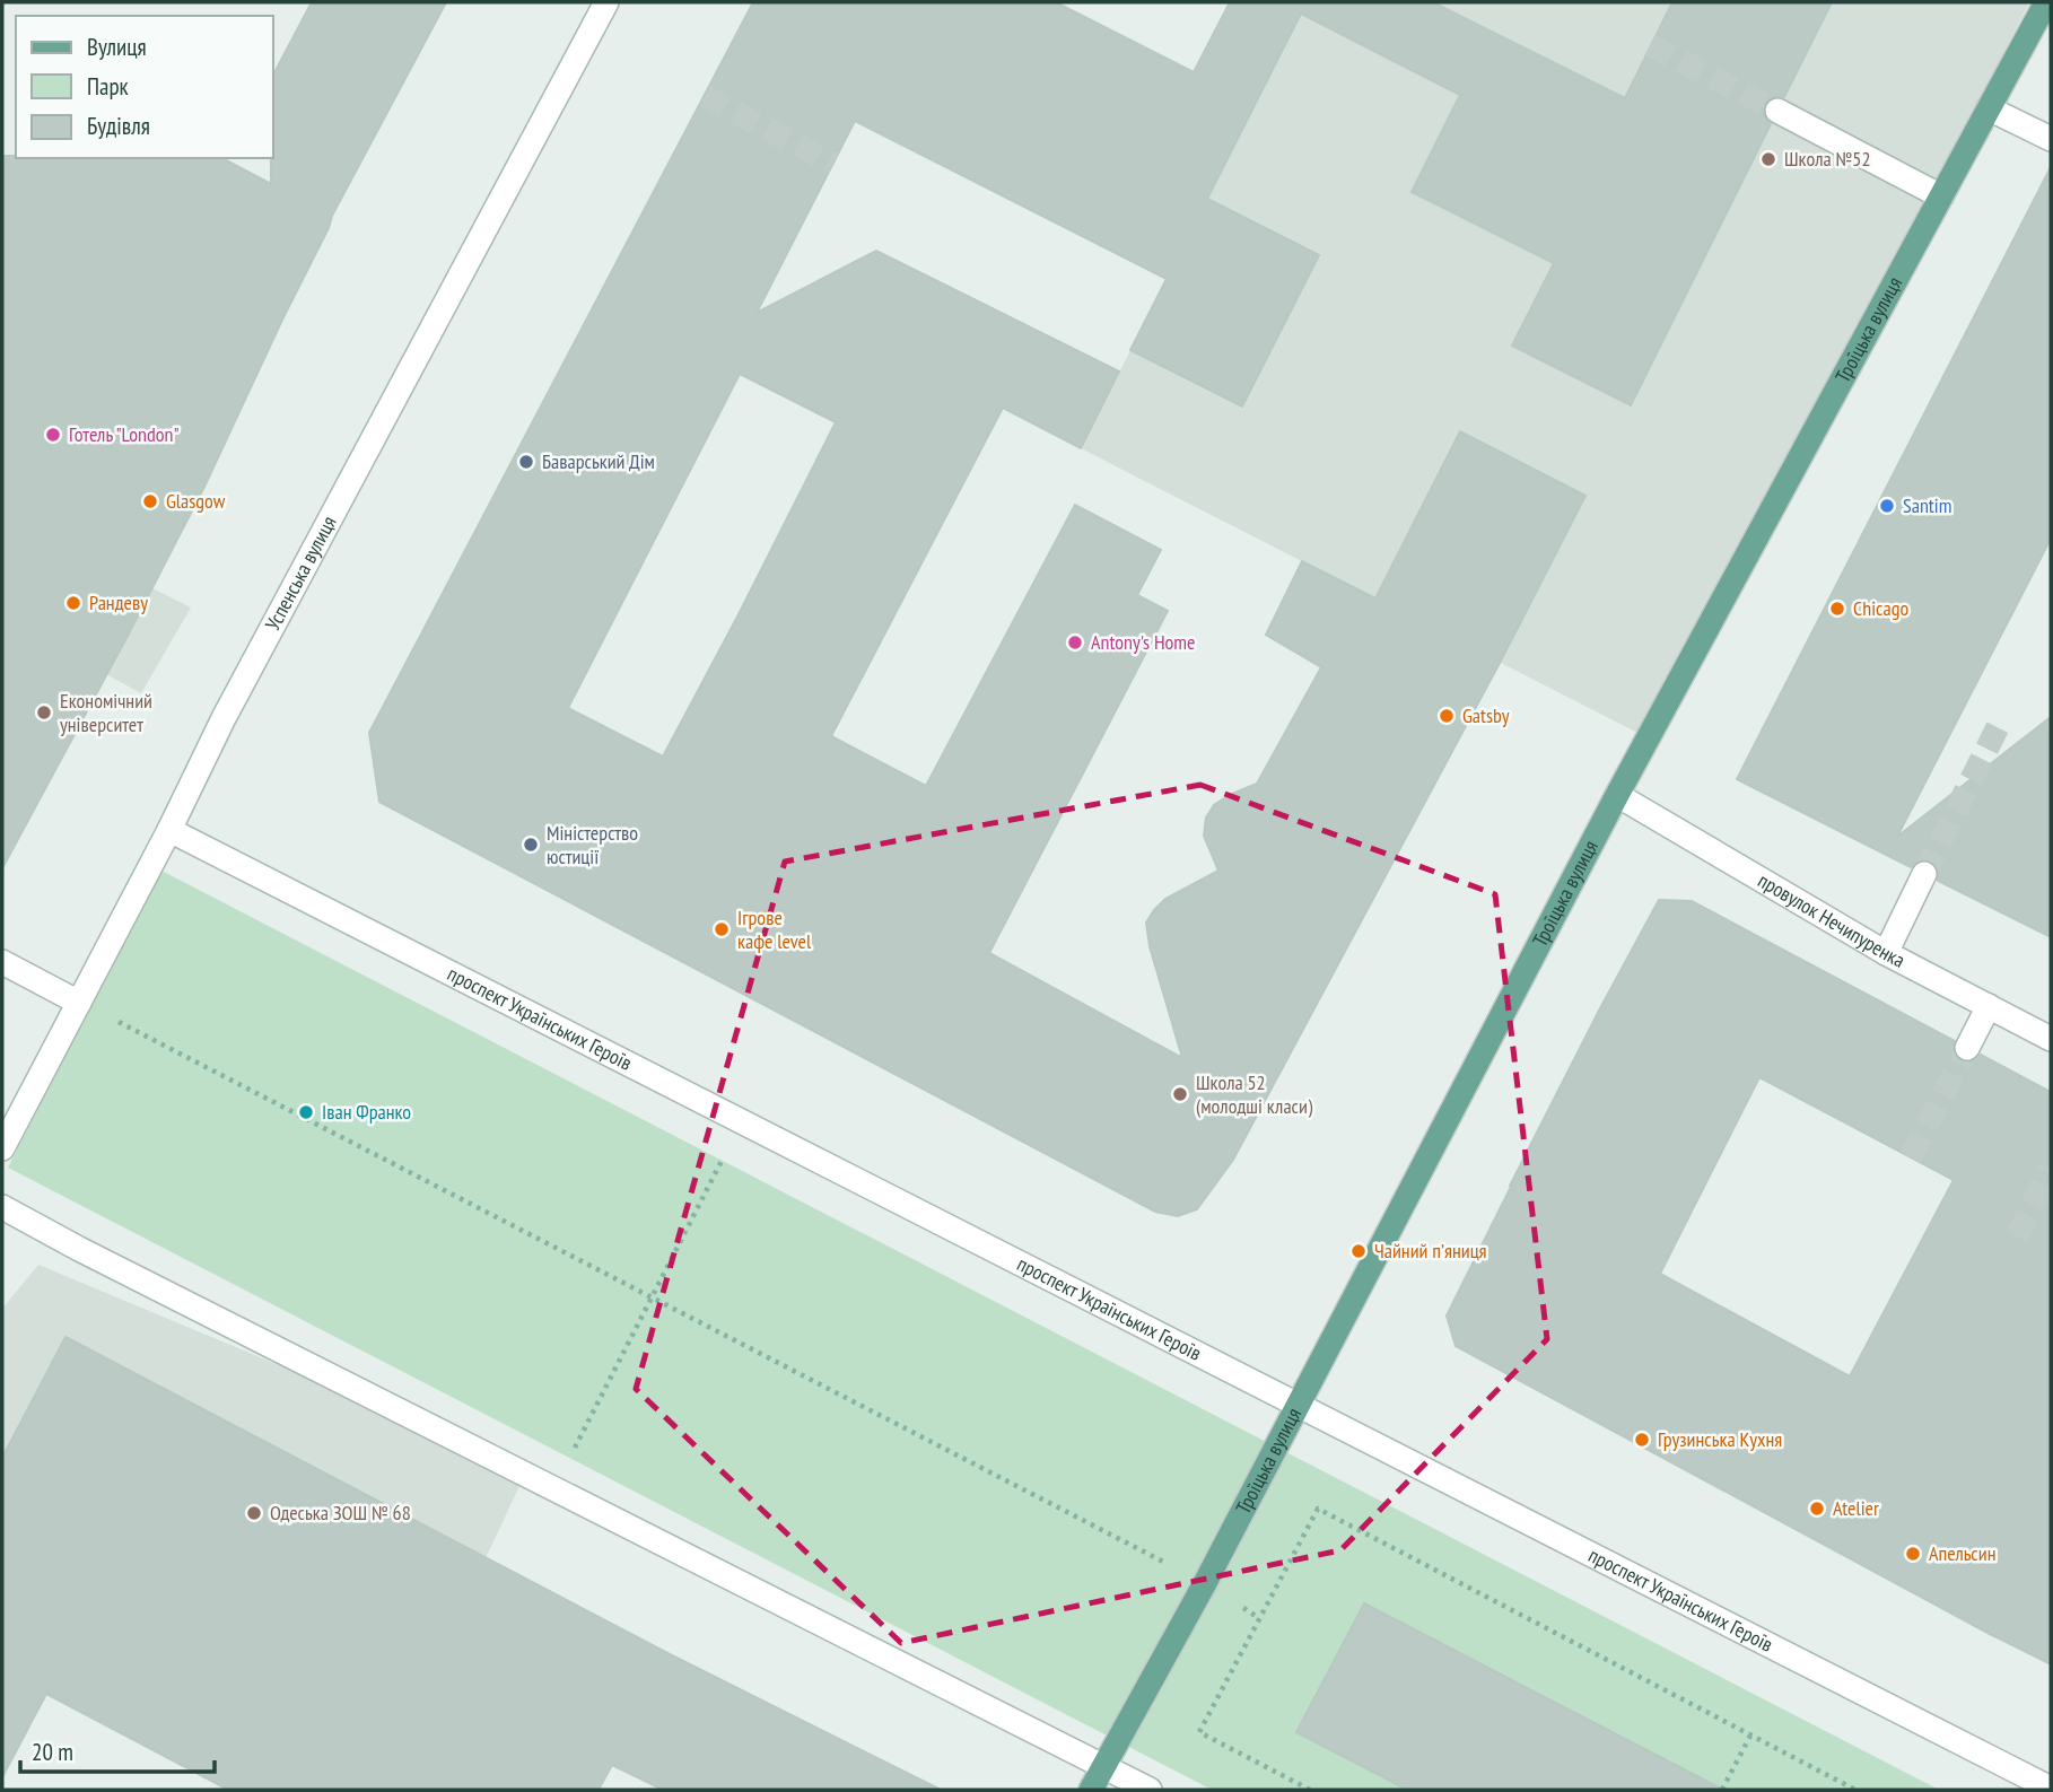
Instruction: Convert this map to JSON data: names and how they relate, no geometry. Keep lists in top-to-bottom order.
{
  "streets": {
    "main road": ["Троїцька вулиця"],
    "street": ["Успенська вулиця", "провулок Нечипуренка", "проспект Українських Героїв"]
  },
  "crossings": [
    ["Троїцька вулиця", "провулок Нечипуренка"],
    ["Троїцька вулиця", "проспект Українських Героїв"],
    ["Успенська вулиця", "проспект Українських Героїв"]
  ],
  "places": [
    "Школа №52",
    "Готель \"London\"",
    "Баварський Дім",
    "Glasgow",
    "Santim",
    "Рандеву",
    "Chicago",
    "Antony's Home",
    "Економічний університет",
    "Gatsby",
    "Міністерство юстиції",
    "Ігрове кафе level",
    "Школа 52 (молодші класи)",
    "Іван Франко",
    "Чайний пʼяниця",
    "Грузинська Кухня",
    "Atelier",
    "Одеська ЗОШ № 68",
    "Апельсин"
  ],
  "legend": ["Вулиця", "Парк", "Будівля"],
  "scale_bar": "20 m"
}
